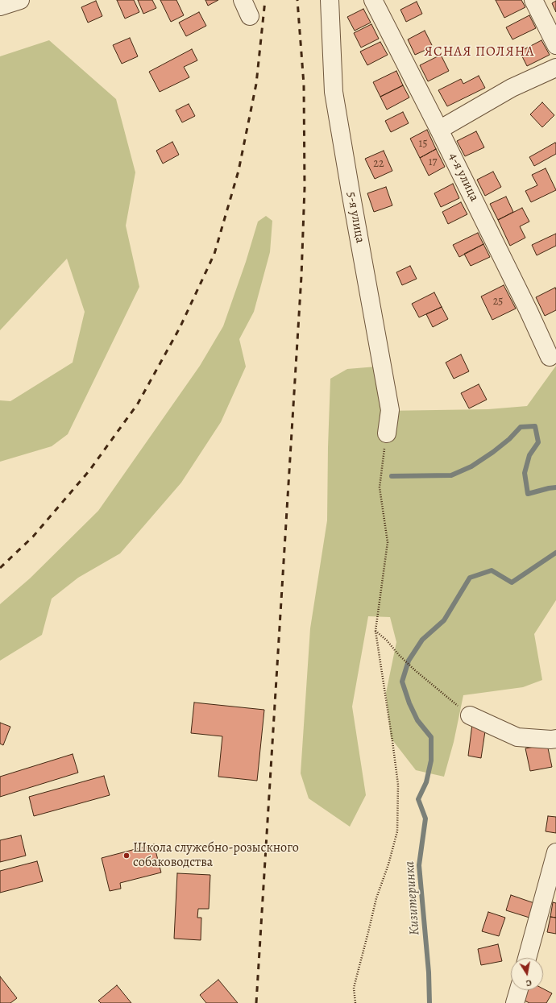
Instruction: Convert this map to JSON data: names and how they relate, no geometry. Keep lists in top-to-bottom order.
{
  "streets": {
    "street": ["4-я улица", "5-я улица"]
  },
  "districts": ["ЯСНАЯ ПОЛЯНА"],
  "water": ["Кизитеринка"],
  "places": ["Школа служебно-розыскного собаководства"],
  "house_numbers": [
    "15",
    "17",
    "22",
    "25"
  ],
  "north": "bottom"
}
